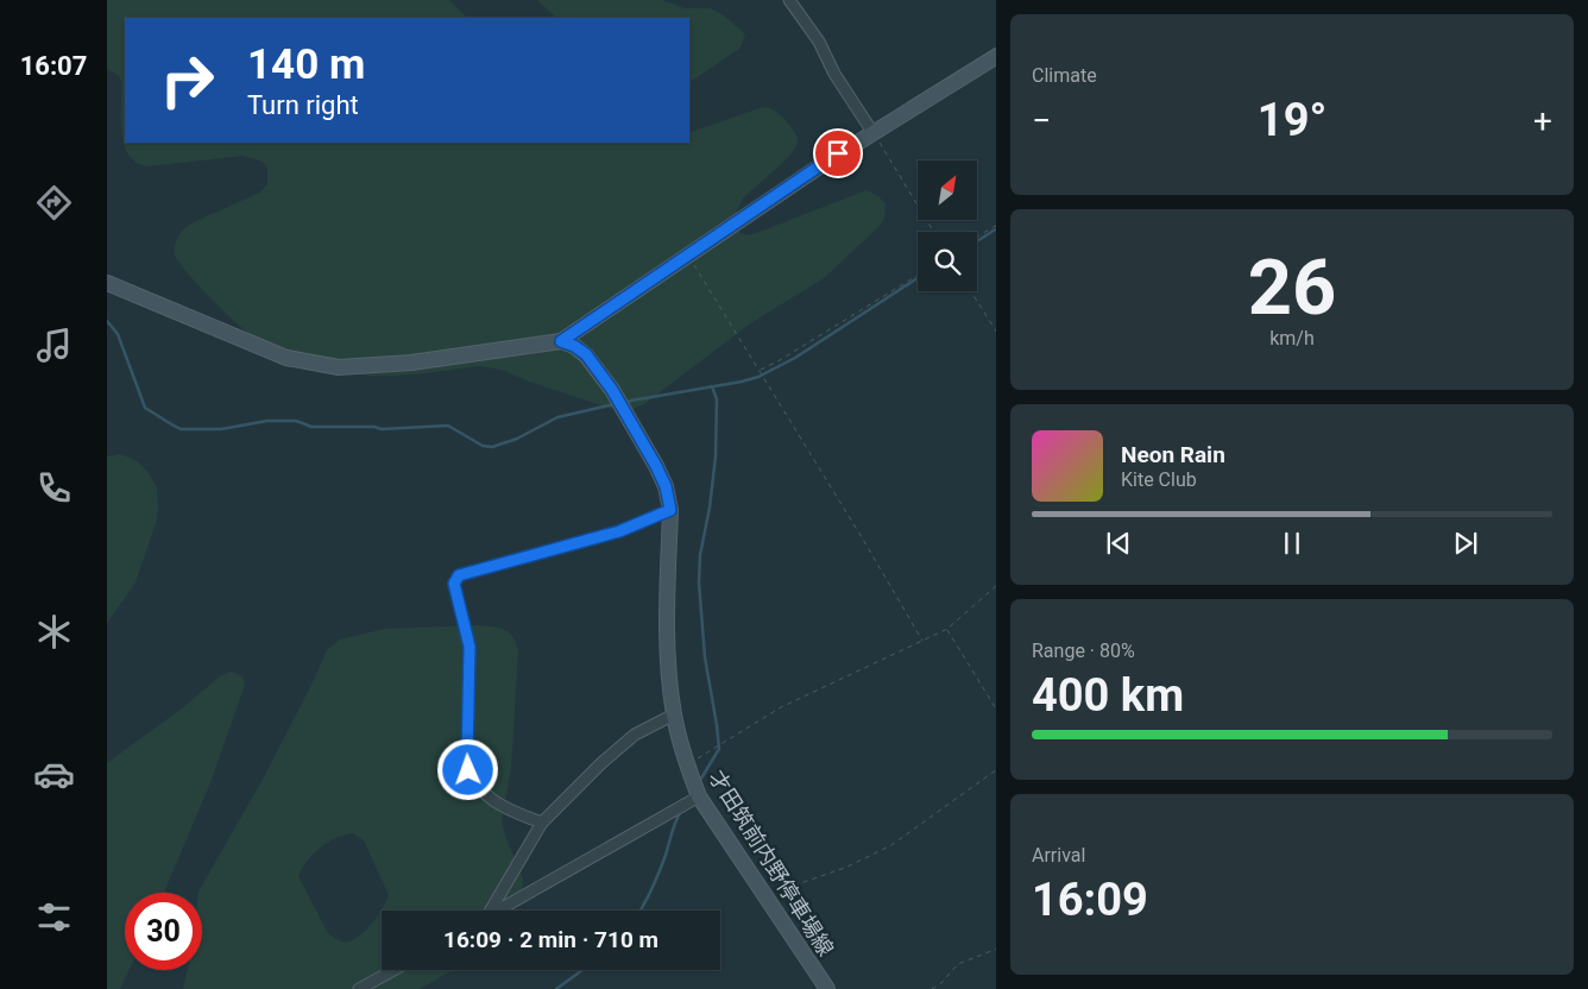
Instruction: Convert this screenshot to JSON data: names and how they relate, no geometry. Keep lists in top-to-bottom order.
{
  "streets": {
    "main road": ["才田筑前内野停車場線"]
  },
  "north": "top right",
  "page": {
    "tabs": "16:07",
    "tile": [
      "Climate",
      ["26", "km/h"],
      ["Range · 80%", "400 km"],
      ["Arrival", "16:09"]
    ],
    "turn": ["140 m", "Turn right"],
    "heat": ["−", "19°", "+"],
    "song": ["Neon Rain", "Kite Club"],
    "limit": "30",
    "trip": "16:09 · 2 min · 710 m"
  }
}
